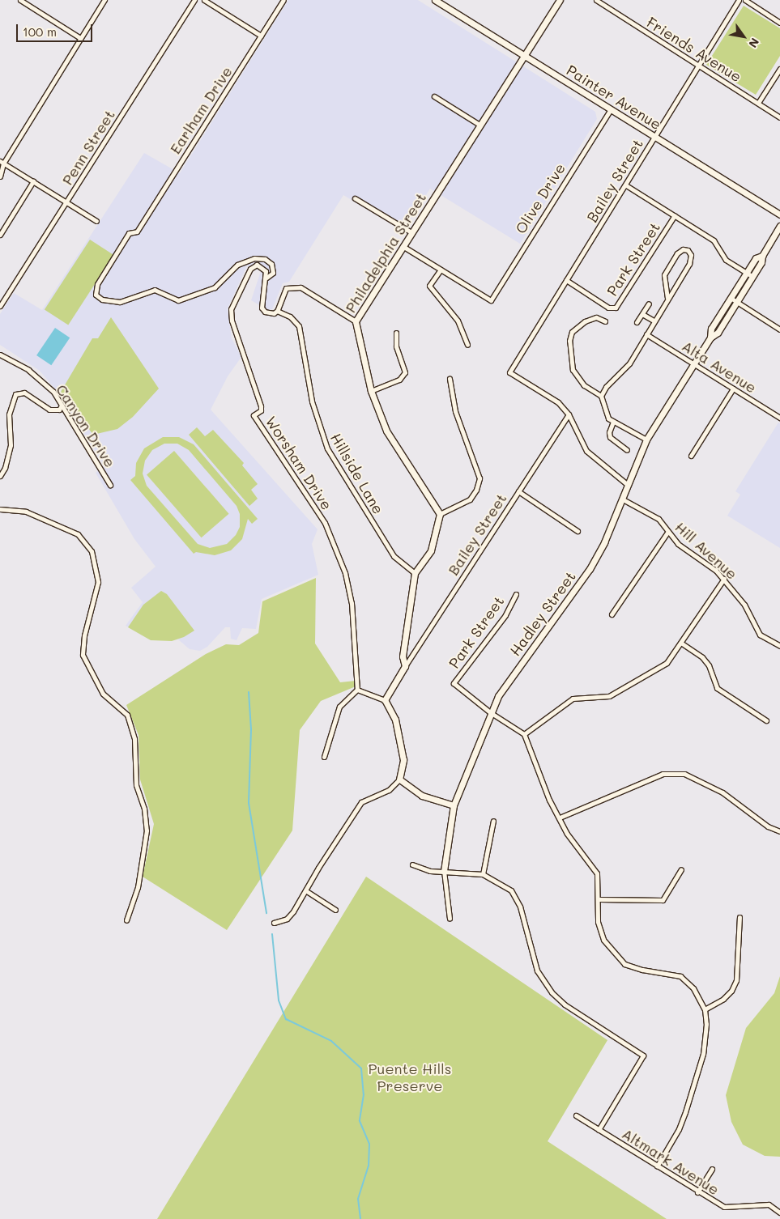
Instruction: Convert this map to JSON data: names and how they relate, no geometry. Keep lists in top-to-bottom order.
{
  "streets": {
    "street": [
      "Friends Avenue",
      "Painter Avenue",
      "Earlham Drive",
      "Penn Street",
      "Bailey Street",
      "Olive Drive",
      "Philadelphia Street",
      "Park Street",
      "Alta Avenue",
      "Canyon Drive",
      "Worsham Drive",
      "Hillside Lane",
      "Hill Avenue",
      "Hadley Street",
      "Altmark Avenue"
    ]
  },
  "crossings": [
    ["Friends Avenue", "Bailey Street"],
    ["Painter Avenue", "Bailey Street"],
    ["Painter Avenue", "Olive Drive"],
    ["Painter Avenue", "Philadelphia Street"],
    ["Earlham Drive", "Worsham Drive"],
    ["Bailey Street", "Park Street"],
    ["Park Street", "Hadley Street"],
    ["Alta Avenue", "Hadley Street"],
    ["Hill Avenue", "Hadley Street"]
  ],
  "parks": ["Puente Hills Preserve"],
  "scale_bar": "100 m",
  "north": "bottom right"
}
